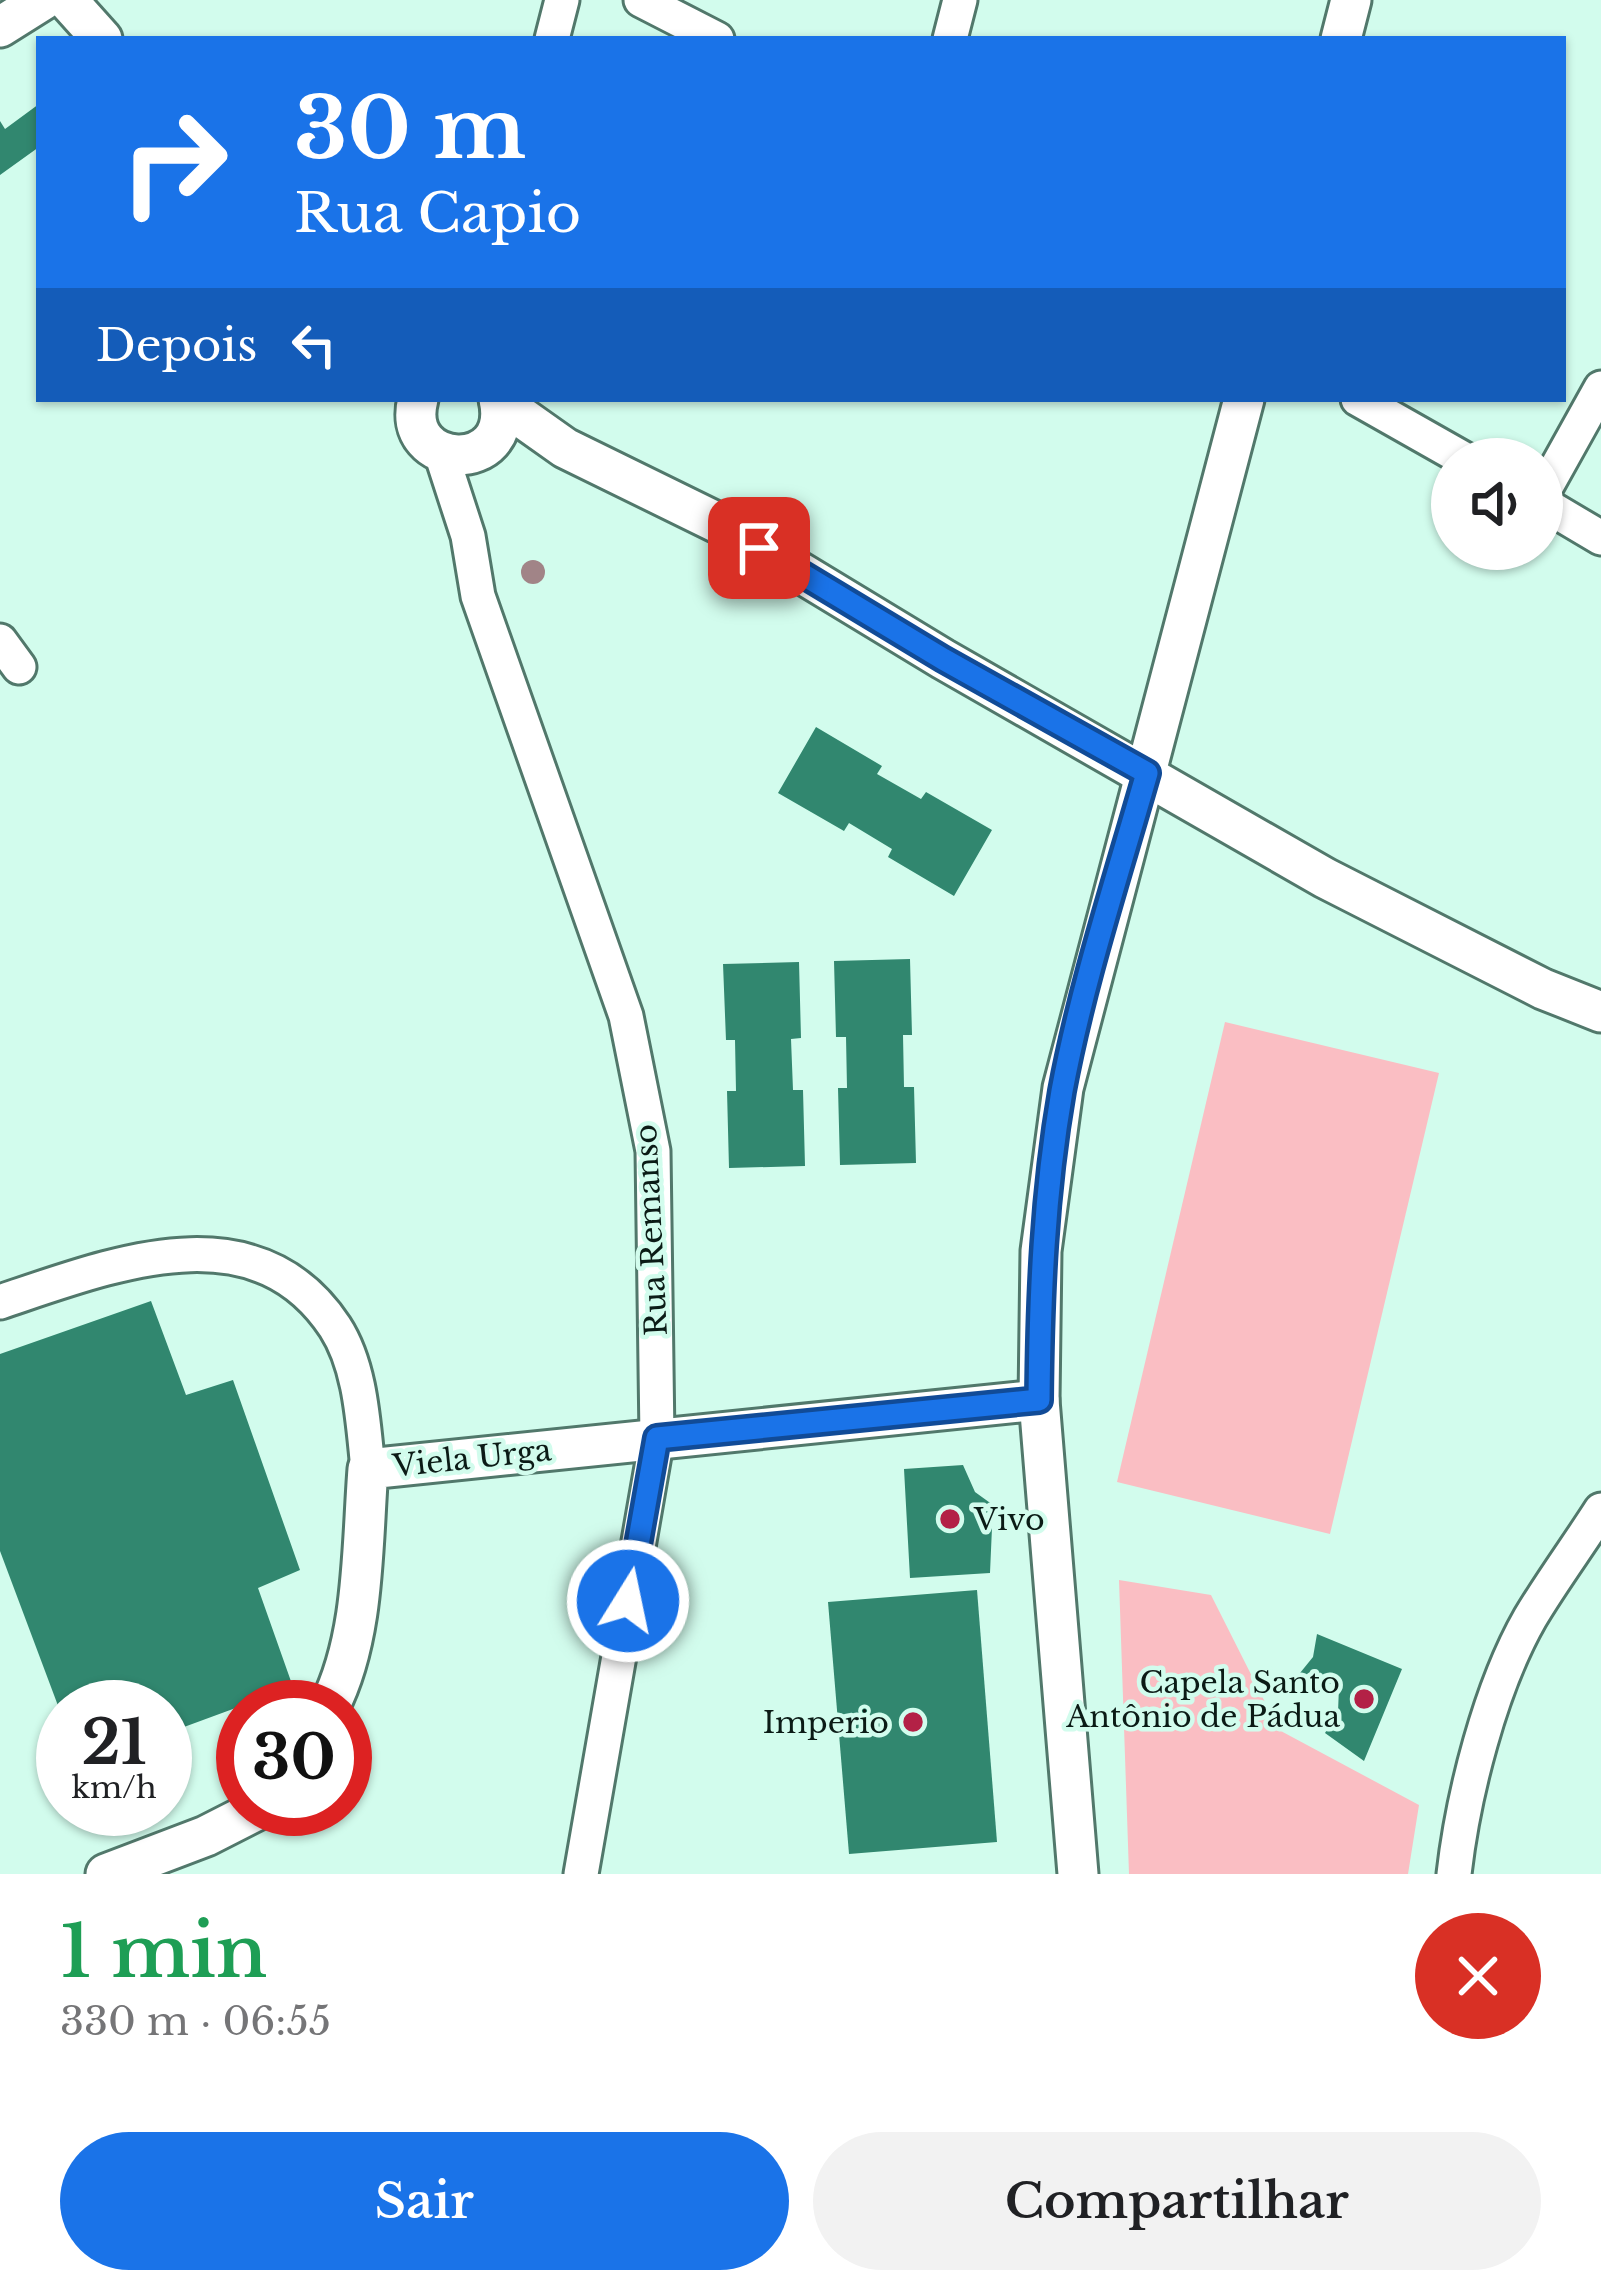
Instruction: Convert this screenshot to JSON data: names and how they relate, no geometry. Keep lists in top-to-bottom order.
{
  "streets": {
    "street": ["Rua Remanso", "Viela Urga"]
  },
  "crossings": [
    ["Rua Remanso", "Viela Urga"]
  ],
  "places": ["Vivo", "Capela Santo Antônio de Pádua", "Imperio"],
  "page": {
    "turn": ["30 m", "Rua Capio"],
    "then": "Depois",
    "speed": "21 km/h",
    "limit": "30",
    "heading": ["1 min", "330 m · 06:55"],
    "buttons": ["Sair", "Compartilhar"]
  }
}
